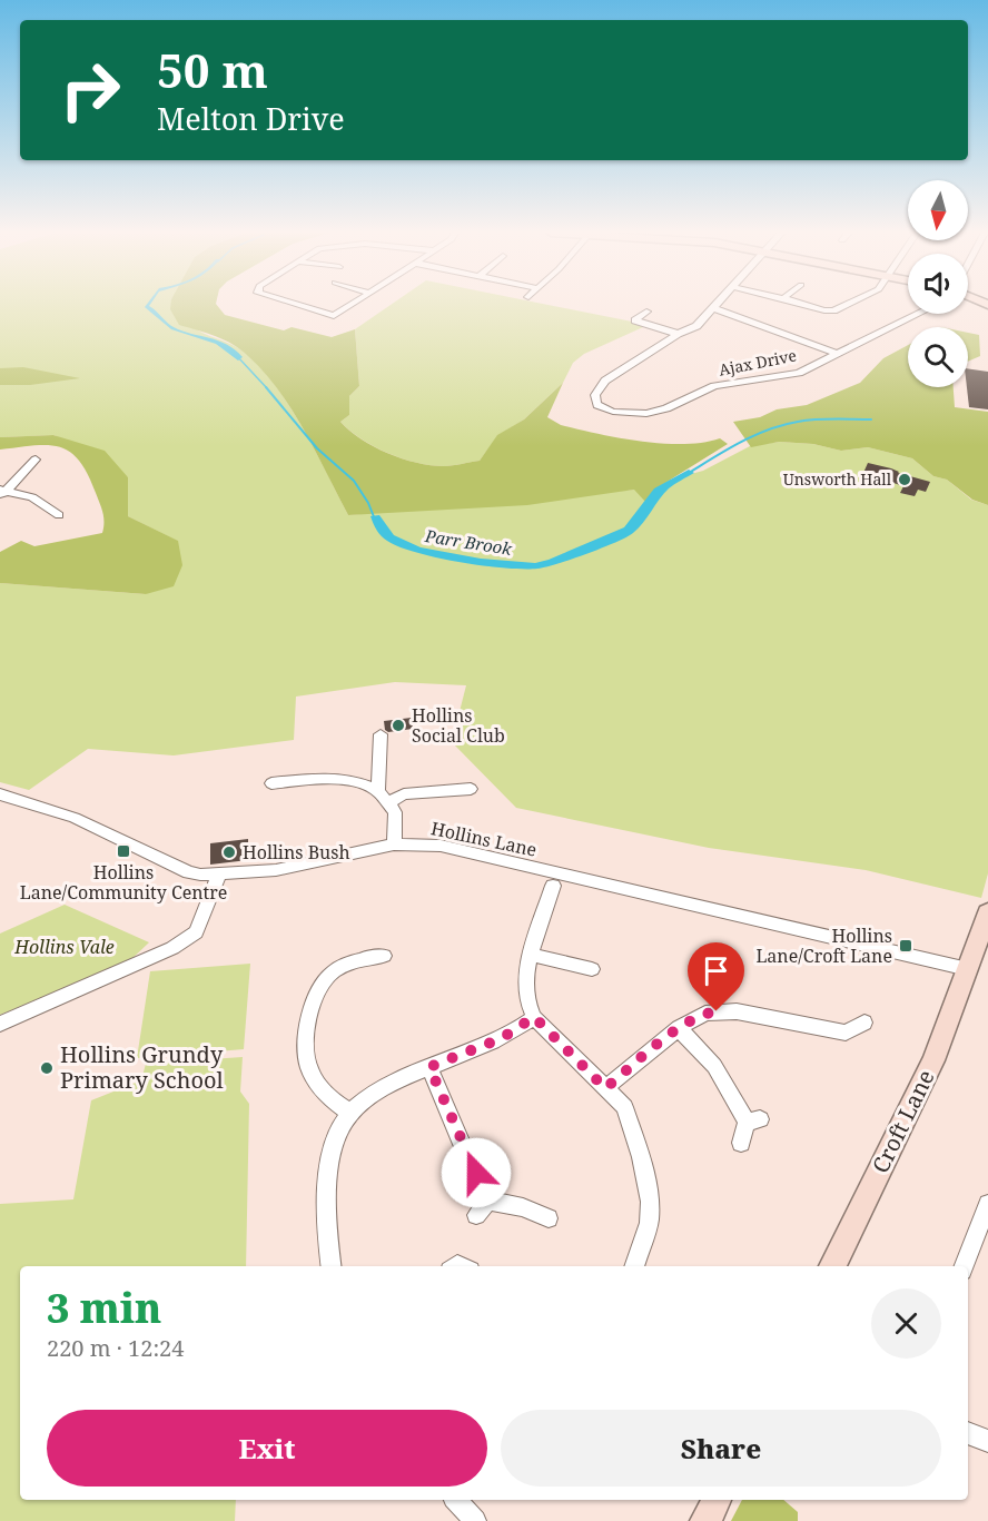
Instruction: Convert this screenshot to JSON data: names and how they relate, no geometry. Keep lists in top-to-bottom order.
{
  "streets": {
    "street": ["Ajax Drive", "Hollins Lane", "Croft Lane"]
  },
  "crossings": [
    ["Hollins Lane", "Croft Lane"]
  ],
  "water": ["Parr Brook"],
  "parks": ["Hollins Vale"],
  "places": {
    "other": [
      "Unsworth Hall",
      "Hollins Social Club",
      "Hollins Bush",
      "Hollins Grundy Primary School"
    ],
    "transit": ["Hollins Lane/Community Centre", "Hollins Lane/Croft Lane"]
  },
  "north": "bottom",
  "page": {
    "turn": ["50 m", "Melton Drive"],
    "heading": ["3 min", "220 m · 12:24"],
    "buttons": ["Exit", "Share"]
  }
}
